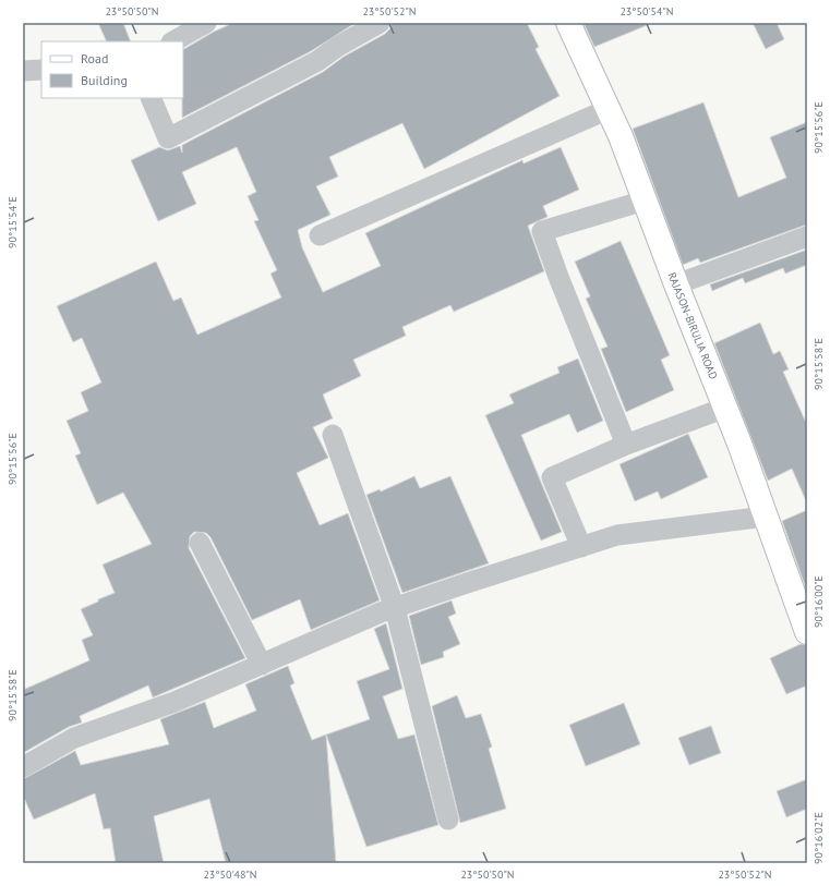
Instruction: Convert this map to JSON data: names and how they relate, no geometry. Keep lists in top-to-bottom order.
{
  "streets": {
    "street": ["RAJASON-BIRULIA ROAD"]
  },
  "legend": ["Road", "Building"],
  "coordinates": [
    "23°50'50\"N",
    "23°50'52\"N",
    "23°50'54\"N",
    "90°15'56\"E",
    "90°15'54\"E",
    "90°15'58\"E",
    "90°16'00\"E",
    "90°16'02\"E",
    "23°50'48\"N"
  ]
}
